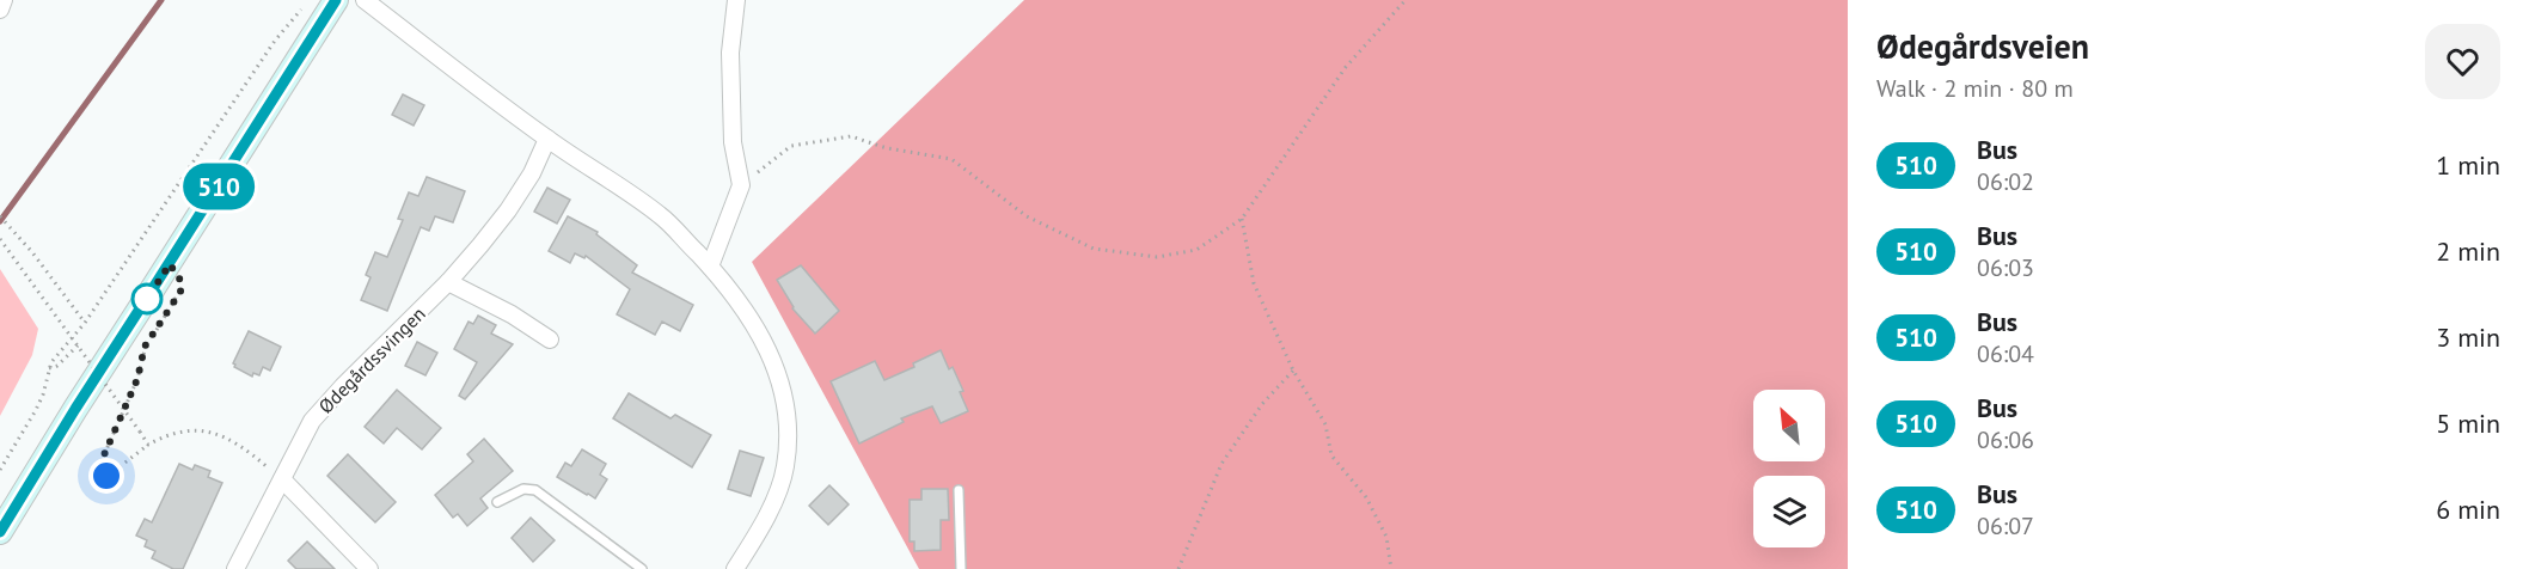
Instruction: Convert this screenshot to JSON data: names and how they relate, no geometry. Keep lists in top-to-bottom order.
{
  "streets": {
    "street": ["Ødegårdssvingen"]
  },
  "lines": ["bus line 510"],
  "north": "top left",
  "page": {
    "on_map": "510",
    "heading": ["Ødegårdsveien", "Walk · 2 min · 80 m"],
    "list": [
      {
        "mark": "510",
        "name": "Bus",
        "note": "06:02",
        "value": "1 min"
      },
      {
        "mark": "510",
        "name": "Bus",
        "note": "06:03",
        "value": "2 min"
      },
      {
        "mark": "510",
        "name": "Bus",
        "note": "06:04",
        "value": "3 min"
      },
      {
        "mark": "510",
        "name": "Bus",
        "note": "06:06",
        "value": "5 min"
      },
      {
        "mark": "510",
        "name": "Bus",
        "note": "06:07",
        "value": "6 min"
      }
    ]
  }
}
